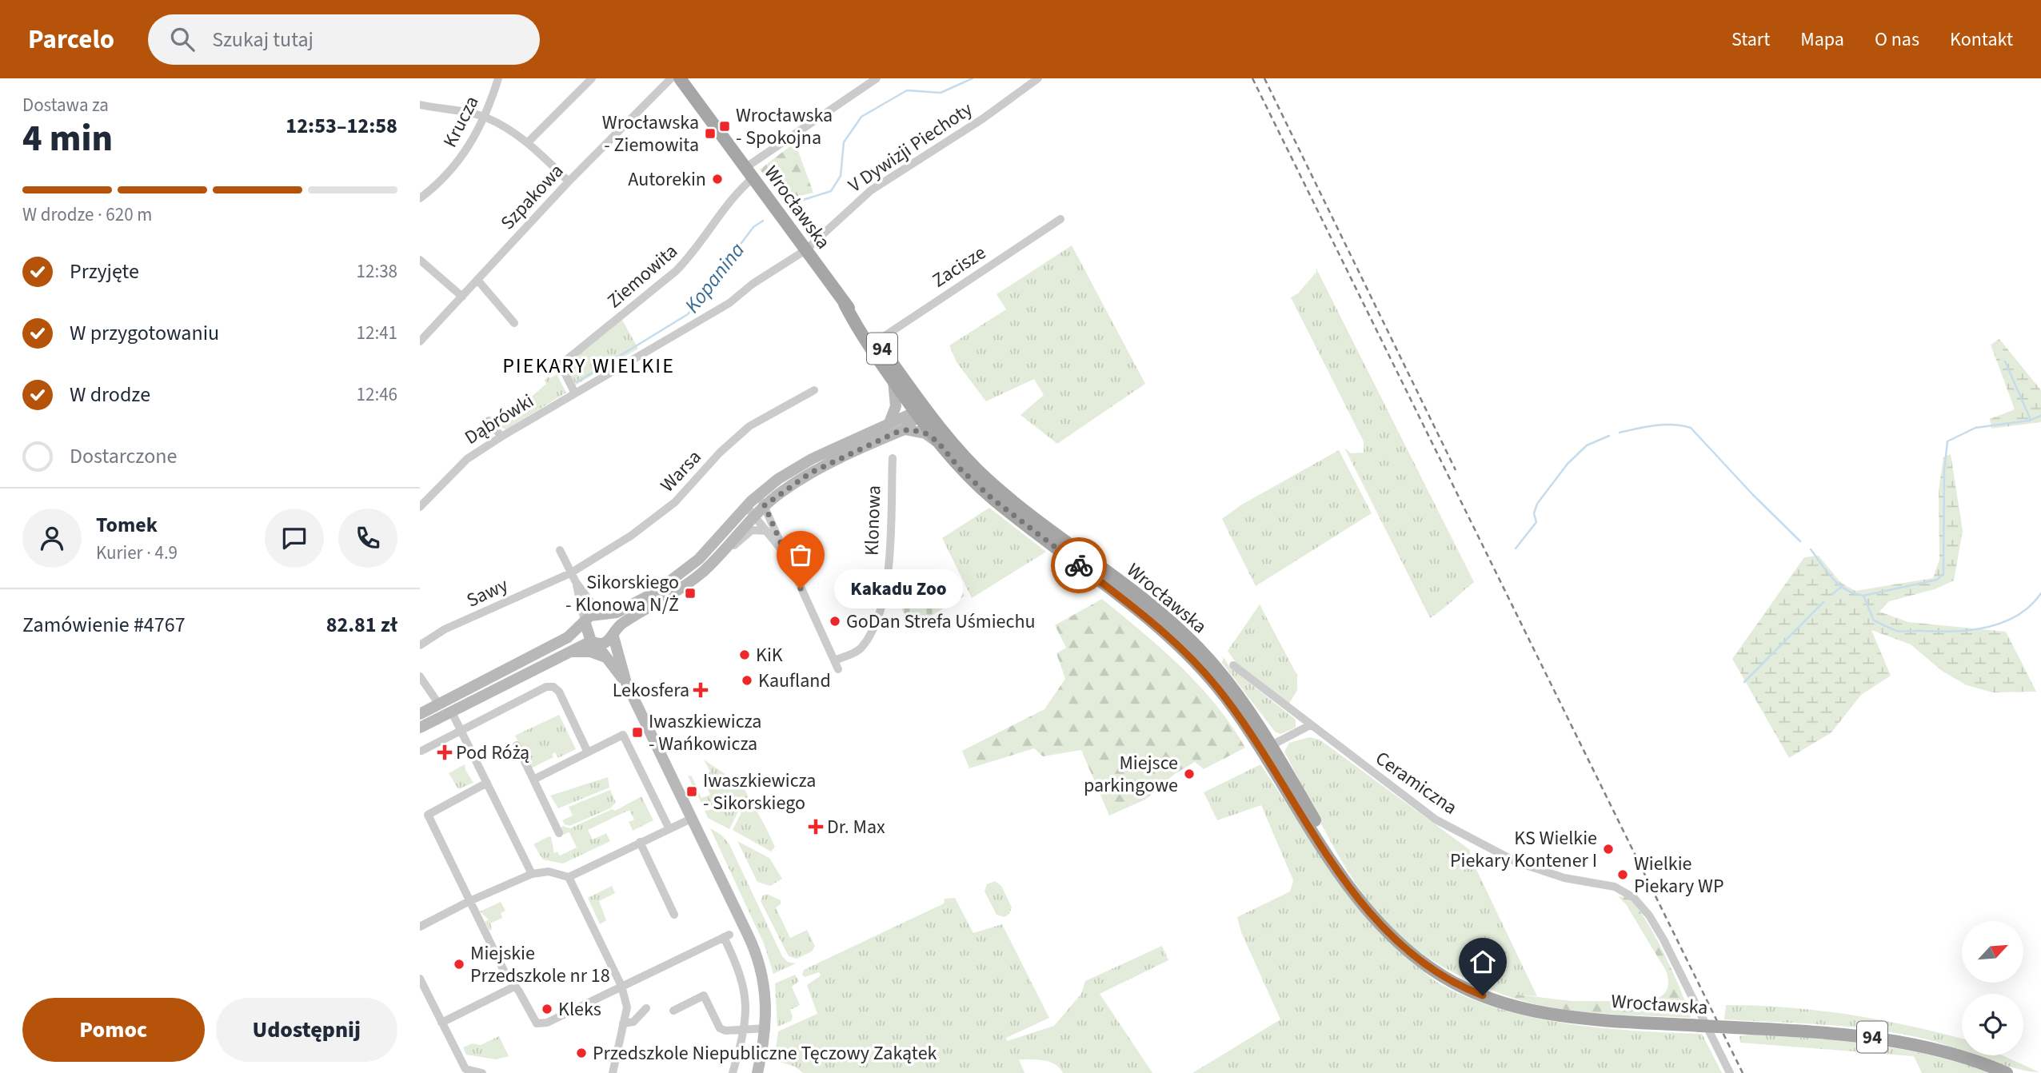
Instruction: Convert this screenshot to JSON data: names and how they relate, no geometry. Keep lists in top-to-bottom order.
{
  "streets": {
    "main road": ["Wrocławska", "94"],
    "street": [
      "Krucza",
      "V Dywizji Piechoty",
      "Szpakowa",
      "Zacisze",
      "Ziemowita",
      "Dąbrówki",
      "Warsa",
      "Klonowa",
      "Sawy",
      "Ceramiczna"
    ]
  },
  "crossings": [
    ["V Dywizji Piechoty", "Wrocławska"],
    ["V Dywizji Piechoty", "Dąbrówki"],
    ["Wrocławska", "Zacisze"],
    ["Wrocławska", "Ziemowita"],
    ["Wrocławska", "Dąbrówki"],
    ["Ziemowita", "Dąbrówki"],
    ["Warsa", "Sawy"]
  ],
  "districts": ["PIEKARY WIELKIE"],
  "water": ["Kopanina"],
  "places": {
    "transit": [
      "Wrocławska - Spokojna",
      "Wrocławska - Ziemowita",
      "Sikorskiego - Klonowa N/Ż",
      "Iwaszkiewicza - Wańkowicza",
      "Iwaszkiewicza - Sikorskiego"
    ],
    "other": [
      "Autorekin",
      "Kakadu Zoo",
      "GoDan Strefa Uśmiechu",
      "KiK",
      "Kaufland",
      "Miejsce parkingowe",
      "KS Wielkie Piekary Kontener I",
      "Wielkie Piekary WP",
      "Miejskie Przedszkole nr 18",
      "Kleks",
      "Przedszkole Niepubliczne Tęczowy Zakątek"
    ],
    "health": ["Lekosfera", "Pod Różą", "Dr. Max"]
  },
  "north": "top right",
  "page": {
    "header": "Parcelo",
    "search": "Szukaj tutaj",
    "nav": [
      "Start",
      "Mapa",
      "O nas",
      "Kontakt"
    ],
    "heading": ["4 min", "Dostawa za", "12:53–12:58"],
    "panel": [
      "Tomek",
      "Kurier · 4.9",
      "Zamówienie #4767",
      "82.81 zł"
    ],
    "bar": "W drodze · 620 m",
    "list": [
      ["Przyjęte", "12:38"],
      ["W przygotowaniu", "12:41"],
      ["W drodze", "12:46"],
      "Dostarczone"
    ],
    "bubble": "Kakadu Zoo",
    "buttons": ["Pomoc", "Udostępnij"]
  }
}
